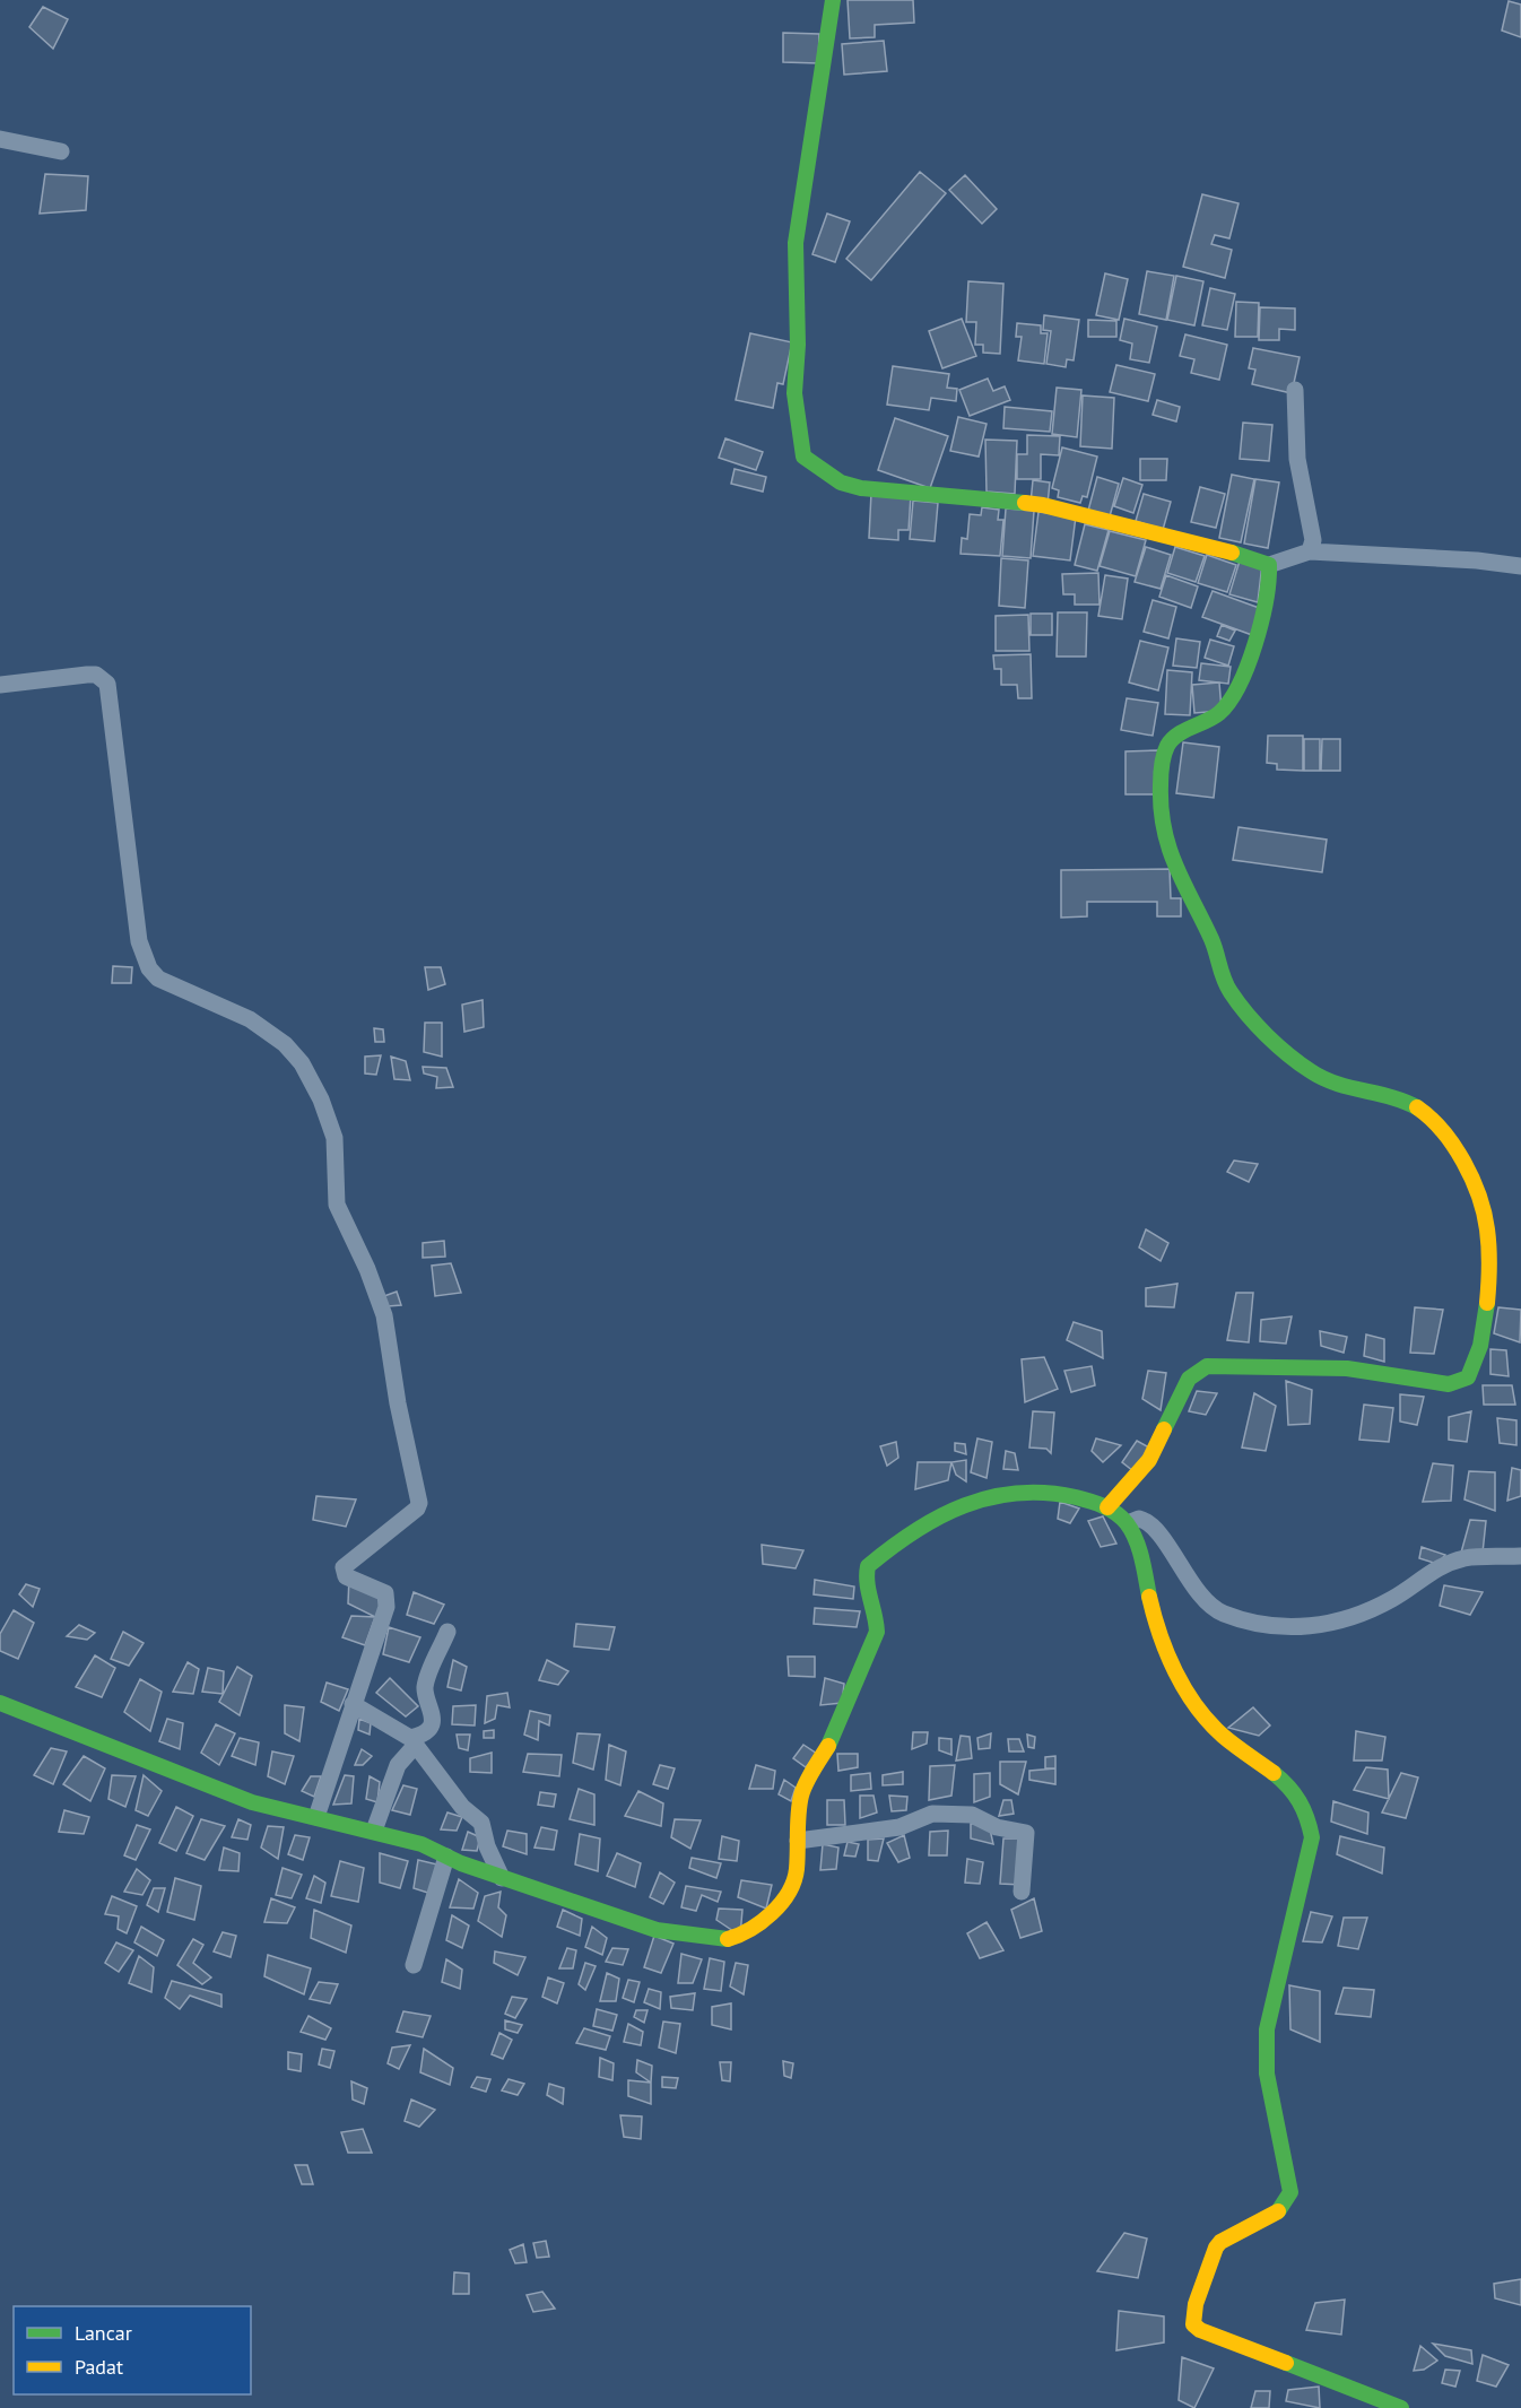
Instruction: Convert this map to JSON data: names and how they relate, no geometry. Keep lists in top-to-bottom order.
{
  "legend": ["Lancar", "Padat"]
}
